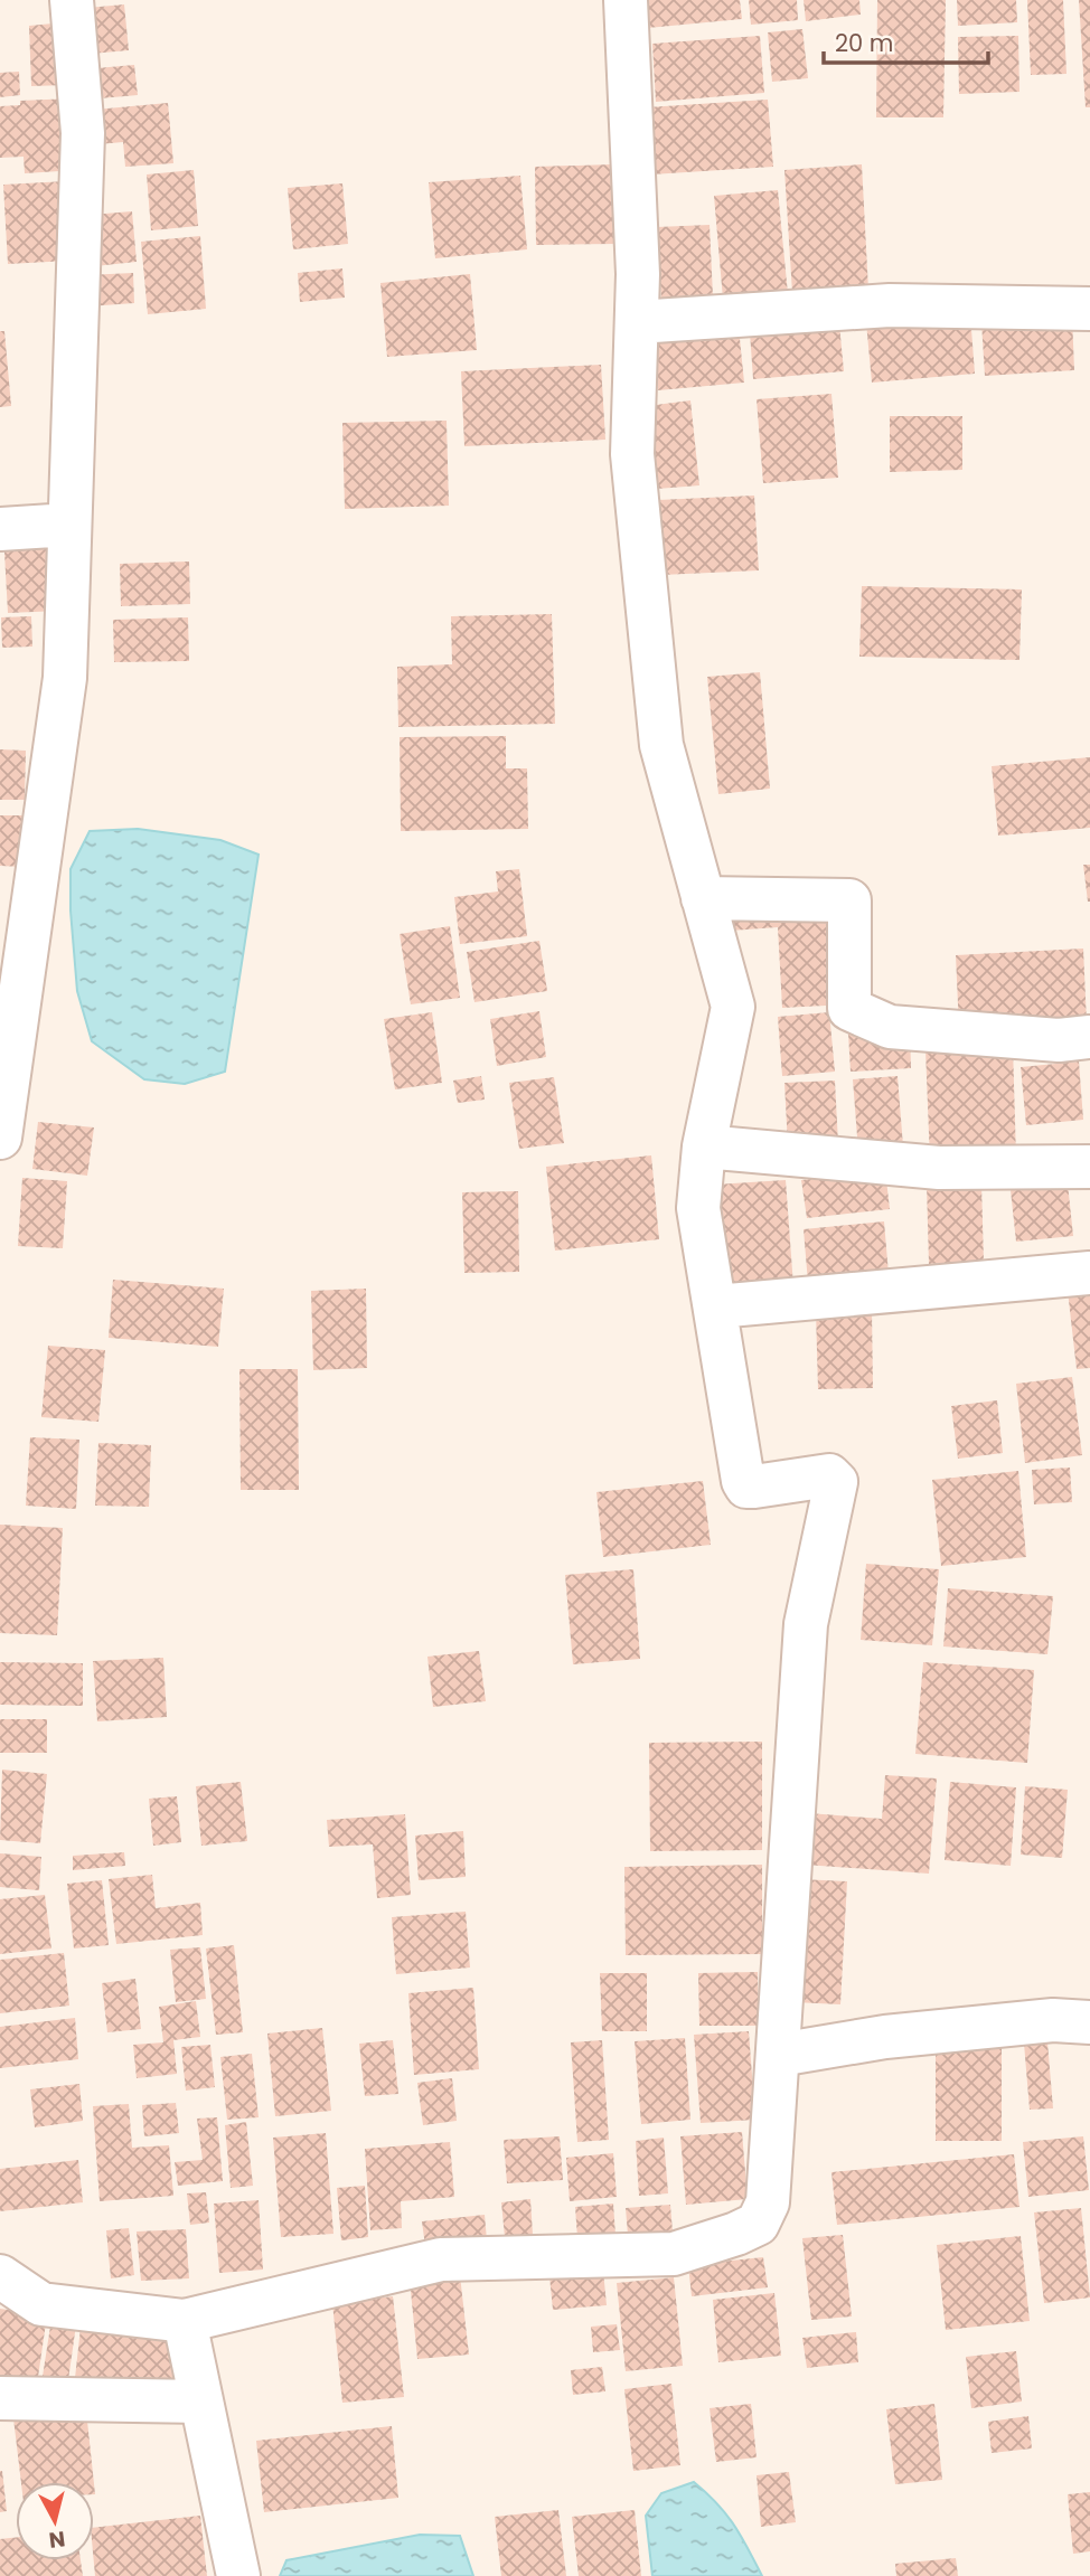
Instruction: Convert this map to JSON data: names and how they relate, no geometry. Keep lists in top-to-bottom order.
{
  "scale_bar": "20 m",
  "north": "bottom"
}
